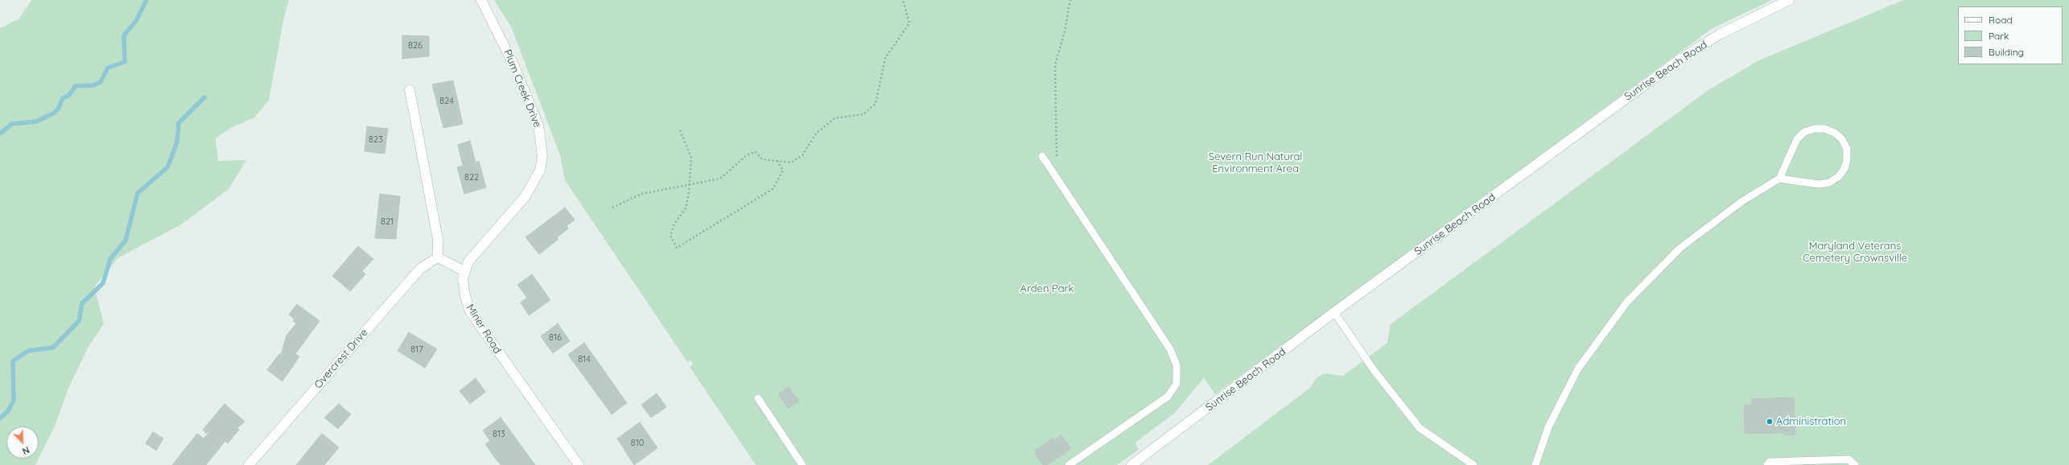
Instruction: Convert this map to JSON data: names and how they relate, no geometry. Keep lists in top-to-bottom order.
{
  "streets": {
    "street": [
      "Sunrise Beach Road",
      "Plum Creek Drive",
      "Miner Road",
      "Overcrest Drive"
    ]
  },
  "crossings": [
    ["Plum Creek Drive", "Miner Road"]
  ],
  "parks": ["Severn Run Natural Environment Area", "Maryland Veterans Cemetery Crownsville", "Arden Park"],
  "places": ["Administration"],
  "house_numbers": [
    "826",
    "824",
    "823",
    "822",
    "821",
    "816",
    "817",
    "814",
    "813",
    "810"
  ],
  "legend": ["Road", "Park", "Building"],
  "north": "bottom right"
}
